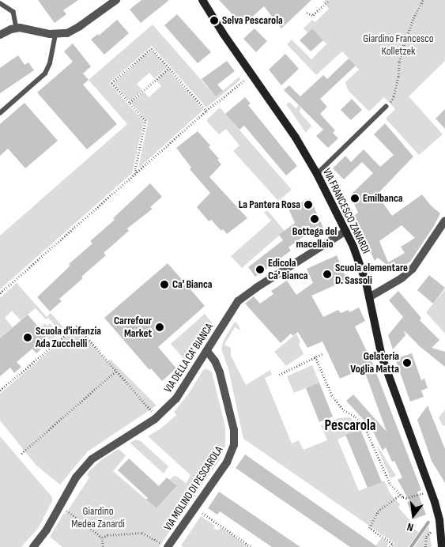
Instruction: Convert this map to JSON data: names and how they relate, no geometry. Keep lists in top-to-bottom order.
{
  "streets": {
    "main road": ["VIA FRANCESCO ZANARDI"],
    "street": ["VIA DELLA CA' BIANCA", "VIA MOLINO DI PESCAROLA"]
  },
  "crossings": [
    ["VIA FRANCESCO ZANARDI", "VIA DELLA CA' BIANCA"],
    ["VIA DELLA CA' BIANCA", "VIA MOLINO DI PESCAROLA"]
  ],
  "districts": ["Pescarola"],
  "parks": ["Giardino Francesco Kolletzek", "Giardino Medea Zanardi"],
  "places": [
    "Selva Pescarola",
    "Emilbanca",
    "La Pantera Rosa",
    "Bottega del macellaio",
    "Edicola Ca' Bianca",
    "Scuola elementare D. Sassoli",
    "Ca' Bianca",
    "Carrefour Market",
    "Scuola d'infanzia Ada Zucchelli",
    "Gelateria Voglia Matta"
  ],
  "north": "bottom"
}
